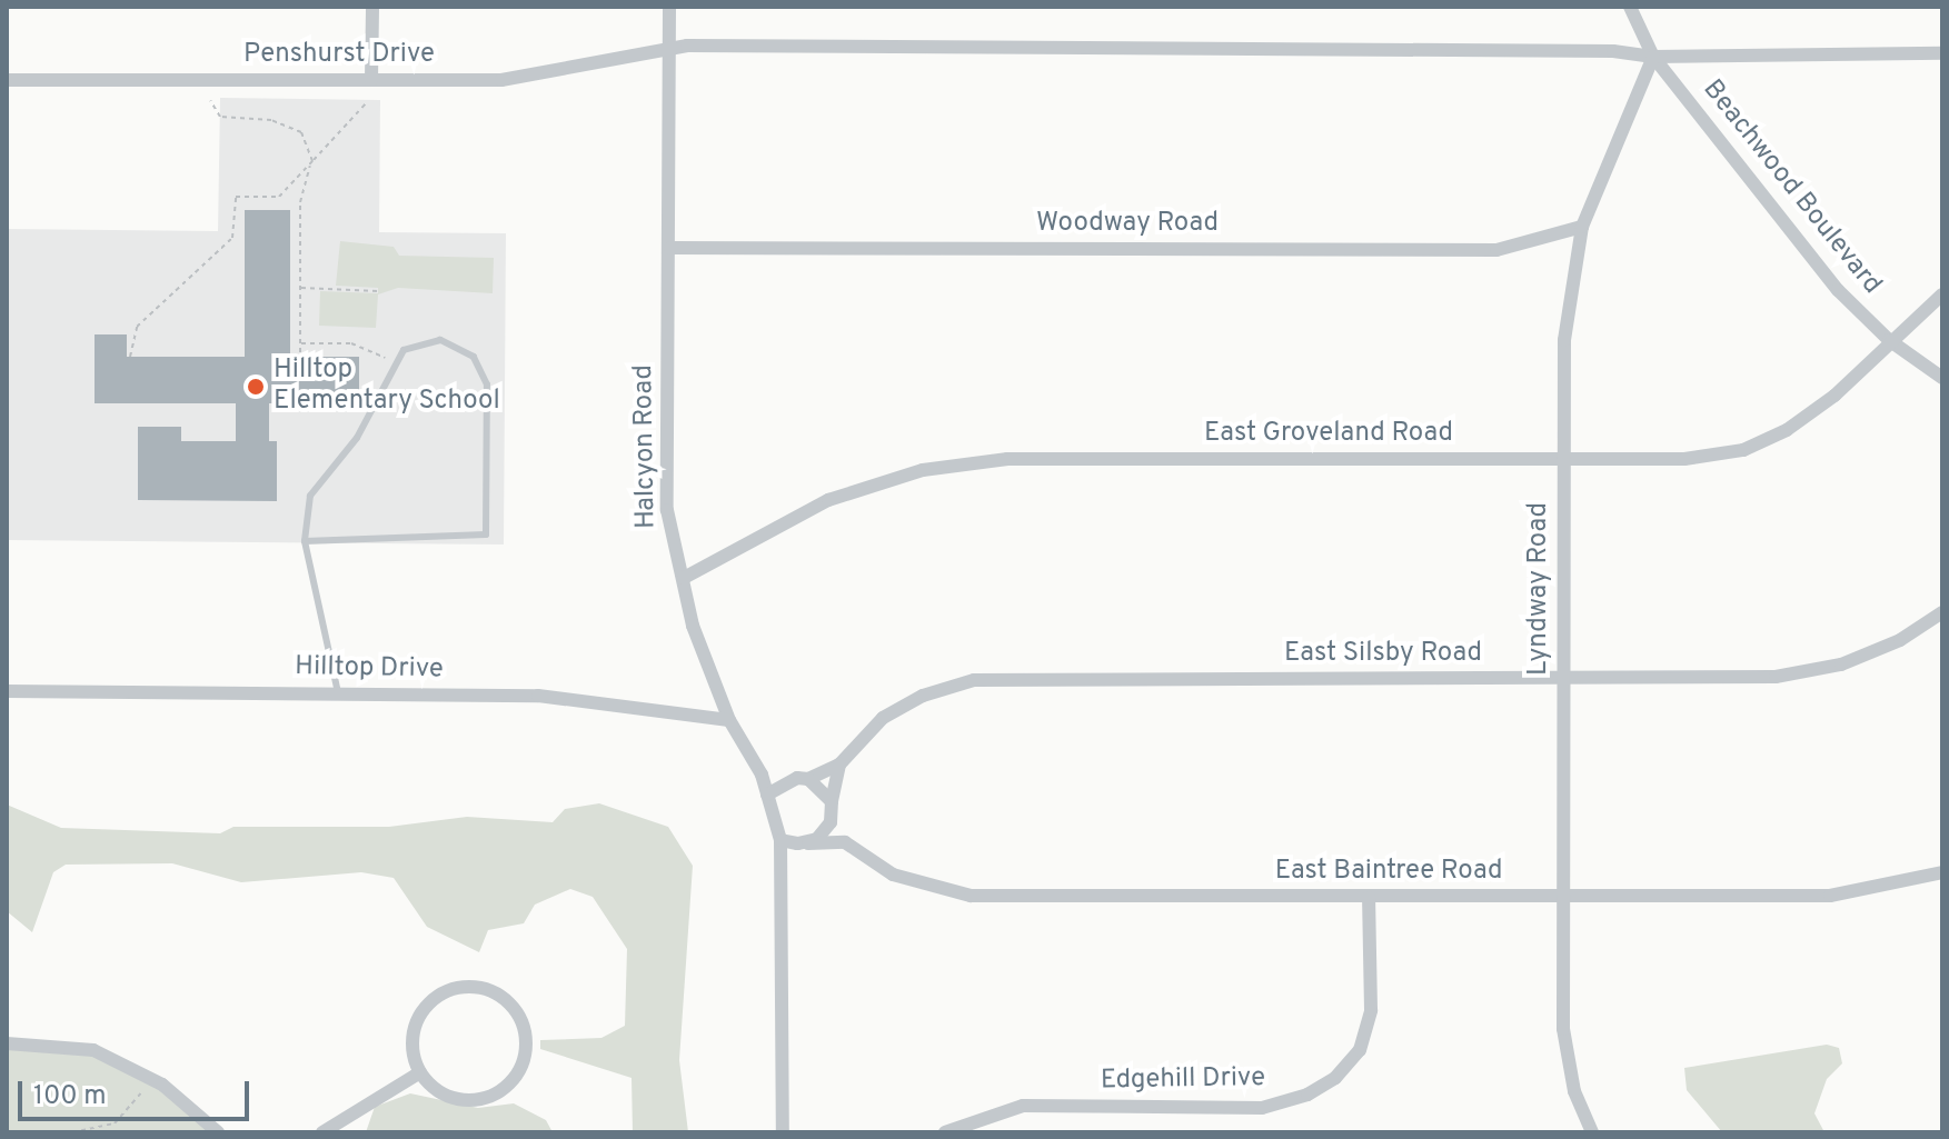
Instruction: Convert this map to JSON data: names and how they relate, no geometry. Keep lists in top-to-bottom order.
{
  "streets": {
    "street": [
      "Penshurst Drive",
      "Beachwood Boulevard",
      "Woodway Road",
      "East Groveland Road",
      "Halcyon Road",
      "Lyndway Road",
      "East Silsby Road",
      "Hilltop Drive",
      "East Baintree Road",
      "Edgehill Drive"
    ]
  },
  "crossings": [
    ["Penshurst Drive", "Beachwood Boulevard"],
    ["Penshurst Drive", "Halcyon Road"],
    ["Penshurst Drive", "Lyndway Road"],
    ["Beachwood Boulevard", "East Groveland Road"],
    ["Beachwood Boulevard", "Lyndway Road"],
    ["Woodway Road", "Halcyon Road"],
    ["Woodway Road", "Lyndway Road"],
    ["East Groveland Road", "Halcyon Road"],
    ["East Groveland Road", "Lyndway Road"],
    ["Halcyon Road", "East Silsby Road"],
    ["Halcyon Road", "Hilltop Drive"],
    ["Lyndway Road", "East Silsby Road"],
    ["Lyndway Road", "East Baintree Road"],
    ["East Baintree Road", "Edgehill Drive"]
  ],
  "places": ["Hilltop Elementary School"],
  "scale_bar": "100 m"
}
